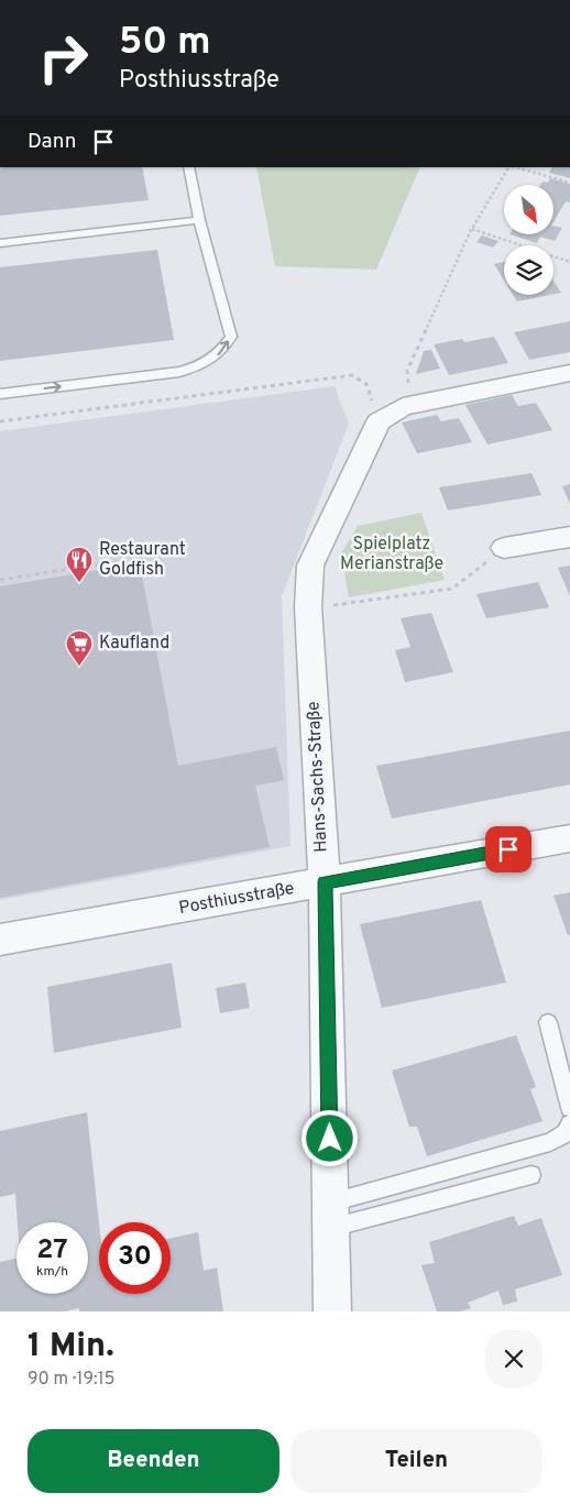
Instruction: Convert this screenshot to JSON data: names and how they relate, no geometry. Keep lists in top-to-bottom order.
{
  "streets": {
    "street": ["Hans-Sachs-Straße", "Posthiusstraße"]
  },
  "crossings": [
    ["Hans-Sachs-Straße", "Posthiusstraße"]
  ],
  "parks": ["Spielplatz Merianstraße"],
  "places": {
    "restaurant": ["Restaurant Goldfish"],
    "supermarket": ["Kaufland"]
  },
  "north": "bottom right",
  "page": {
    "turn": ["50 m", "Posthiusstraße"],
    "then": "Dann",
    "speed": "27 km/h",
    "limit": "30",
    "heading": ["1 Min.", "90 m · 19:15"],
    "buttons": ["Beenden", "Teilen"]
  }
}
